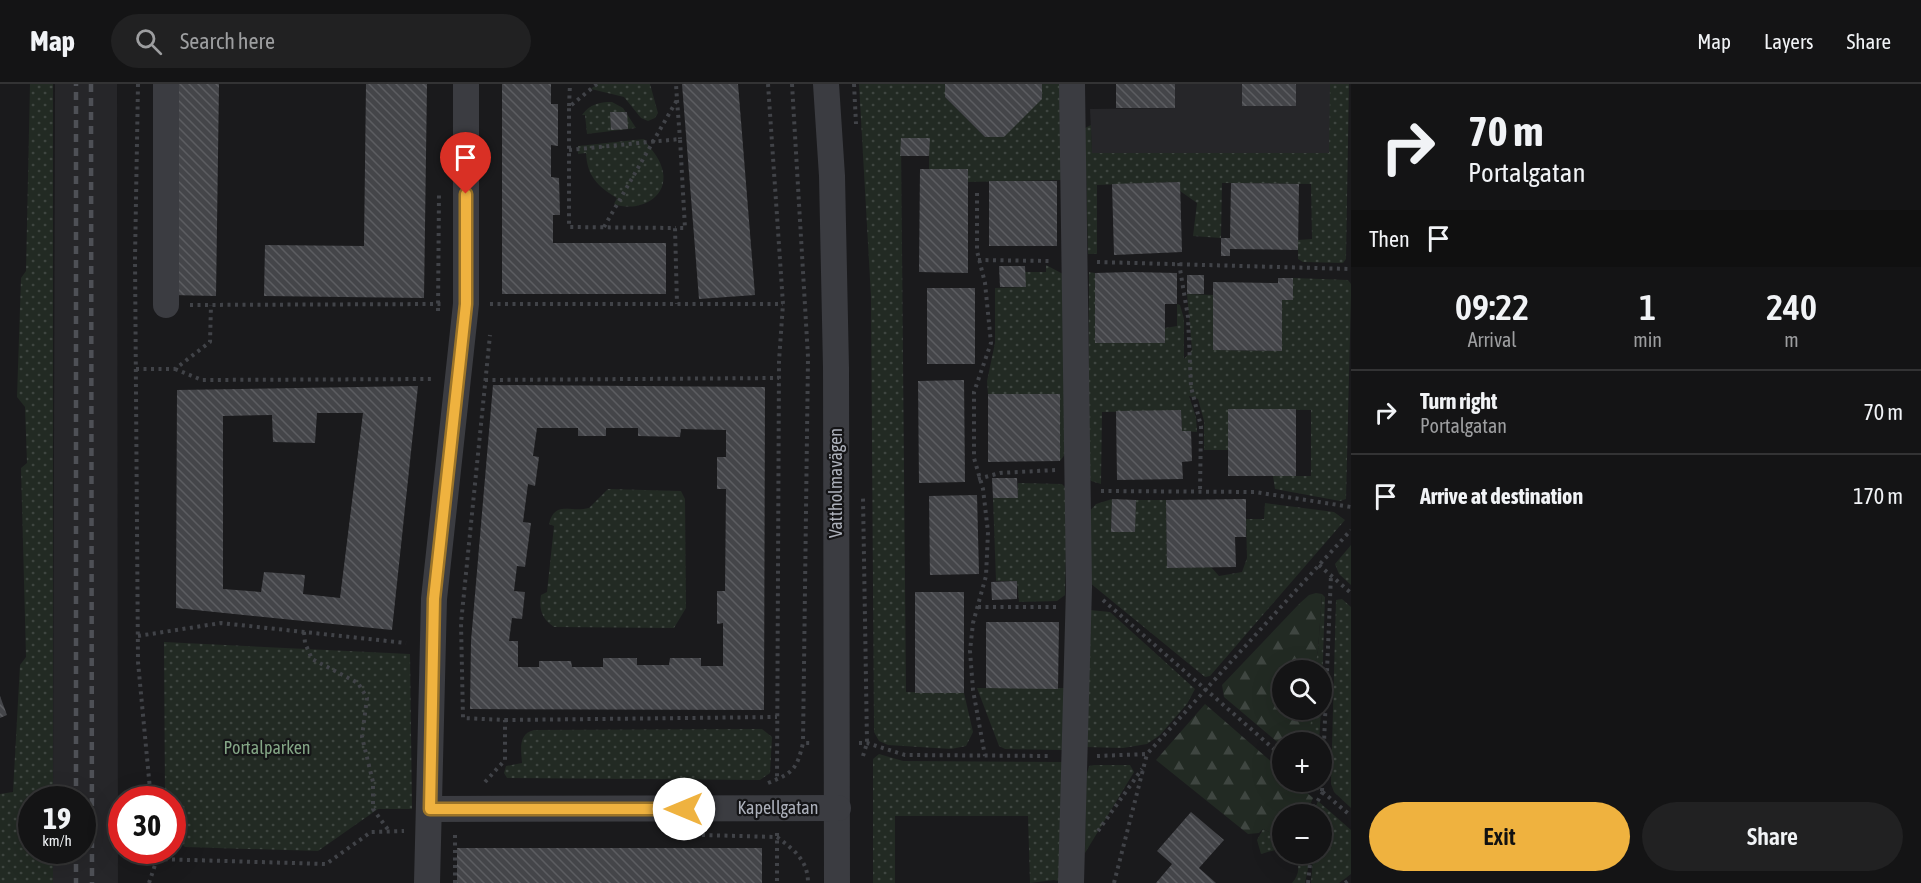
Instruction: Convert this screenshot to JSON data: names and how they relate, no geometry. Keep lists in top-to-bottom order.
{
  "streets": {
    "street": ["Vattholmavägen", "Kapellgatan"]
  },
  "crossings": [
    ["Vattholmavägen", "Kapellgatan"]
  ],
  "parks": ["Portalparken"],
  "page": {
    "header": "Map",
    "search": "Search here",
    "nav": ["Map", "Layers", "Share"],
    "turn": ["70 m", "Portalgatan"],
    "then": "Then",
    "eta": [
      "09:22",
      "Arrival",
      "1",
      "min",
      "240",
      "m"
    ],
    "list": [
      {
        "name": "Turn right",
        "note": "Portalgatan",
        "value": "70 m"
      },
      {
        "name": "Arrive at destination",
        "value": "170 m"
      }
    ],
    "map_buttons": ["+", "−"],
    "speed": "19 km/h",
    "limit": "30",
    "buttons": ["Exit", "Share"]
  }
}
